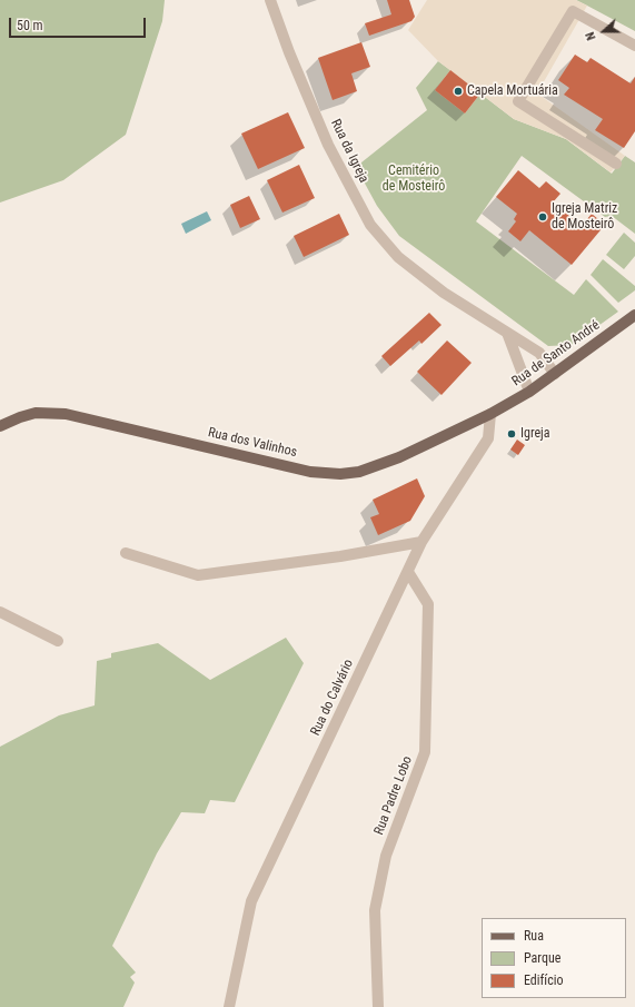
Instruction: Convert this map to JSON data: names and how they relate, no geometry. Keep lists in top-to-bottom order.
{
  "streets": {
    "main road": ["Rua de Santo André", "Rua dos Valinhos"],
    "street": ["Rua da Igreja", "Rua do Calvário", "Rua Padre Lobo"]
  },
  "crossings": [
    ["Rua da Igreja", "Rua de Santo André"],
    ["Rua de Santo André", "Rua dos Valinhos"],
    ["Rua de Santo André", "Rua do Calvário"],
    ["Rua dos Valinhos", "Rua do Calvário"],
    ["Rua do Calvário", "Rua Padre Lobo"]
  ],
  "parks": ["Cemitério de Mosteirô"],
  "places": ["Capela Mortuária", "Igreja Matriz de Mosteirô", "Igreja"],
  "legend": ["Rua", "Parque", "Edifício"],
  "scale_bar": "50 m",
  "north": "left"
}
